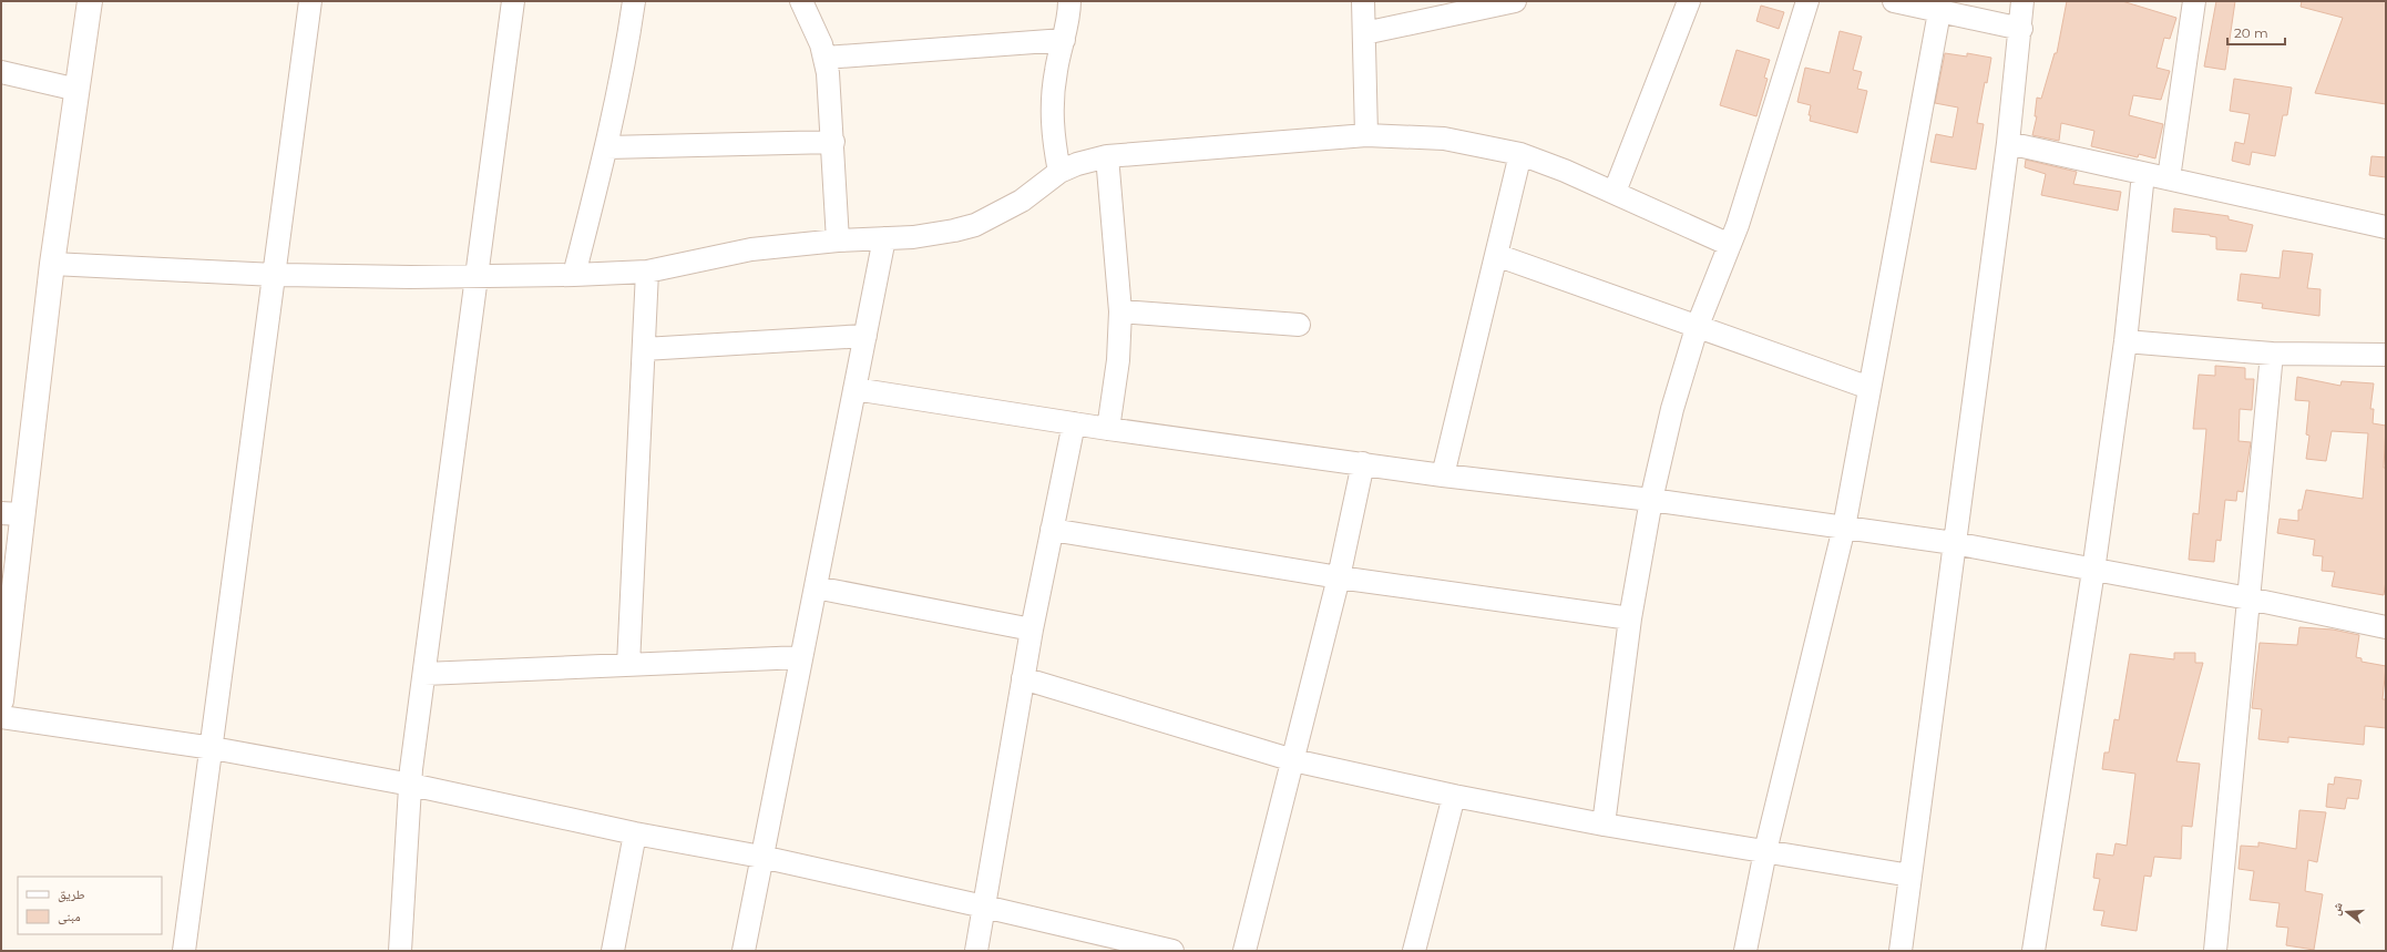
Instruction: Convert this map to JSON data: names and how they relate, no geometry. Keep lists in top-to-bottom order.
{
  "legend": ["طريق", "مبنى"],
  "scale_bar": "20 m",
  "north": "left"
}
